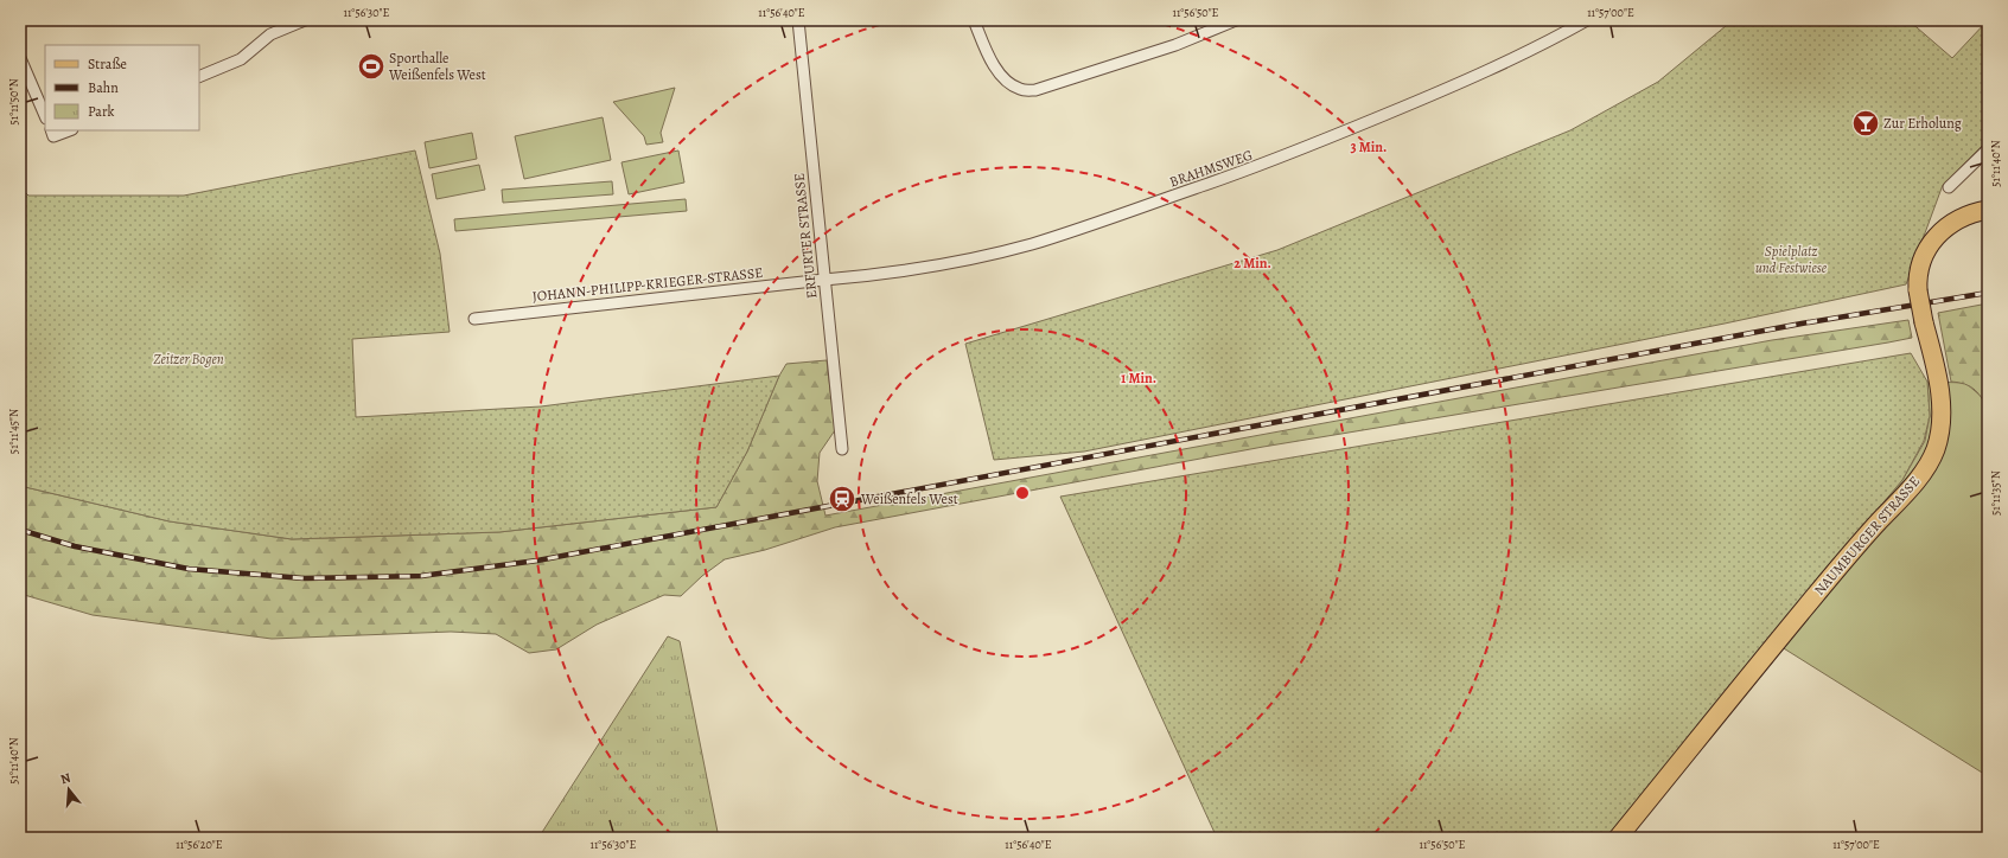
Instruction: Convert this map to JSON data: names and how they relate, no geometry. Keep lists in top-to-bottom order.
{
  "streets": {
    "main road": ["NAUMBURGER STRASSE"],
    "street": ["BRAHMSWEG", "ERFURTER STRASSE", "JOHANN-PHILIPP-KRIEGER-STRASSE"]
  },
  "crossings": [
    ["BRAHMSWEG", "ERFURTER STRASSE"],
    ["BRAHMSWEG", "JOHANN-PHILIPP-KRIEGER-STRASSE"],
    ["ERFURTER STRASSE", "JOHANN-PHILIPP-KRIEGER-STRASSE"]
  ],
  "parks": ["Spielplatz und Festwiese", "Zeitzer Bogen"],
  "places": {
    "sports": ["Sporthalle Weißenfels West"],
    "bar": ["Zur Erholung"],
    "station": ["Weißenfels West"]
  },
  "legend": ["Straße", "Bahn", "Park"],
  "north": "top",
  "coordinates": [
    "11°56'30\"E",
    "11°56'40\"E",
    "11°56'50\"E",
    "11°57'00\"E",
    "51°11'50\"N",
    "51°11'40\"N",
    "51°11'45\"N",
    "51°11'35\"N",
    "11°56'20\"E"
  ],
  "rings": ["3 Min.", "2 Min.", "1 Min."]
}
